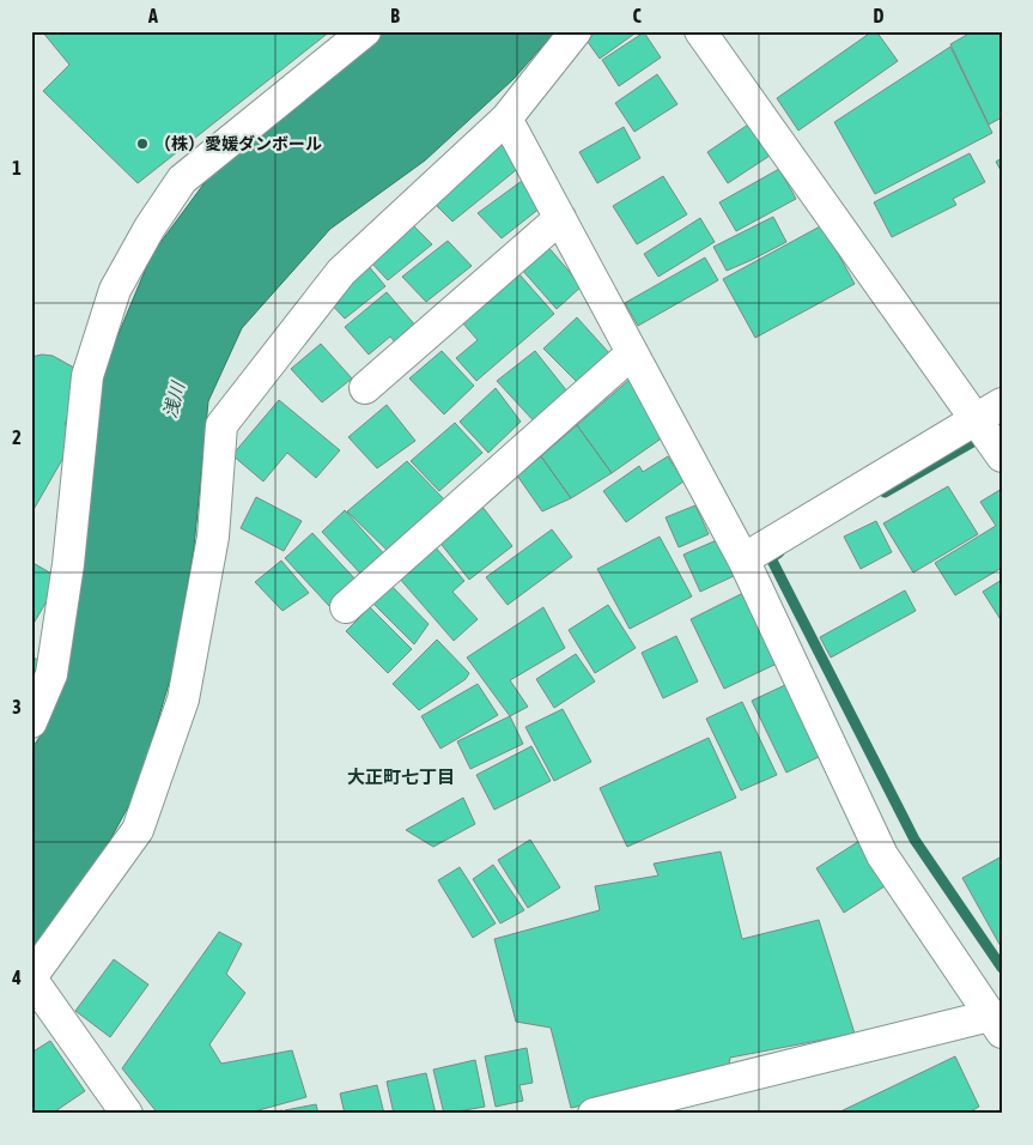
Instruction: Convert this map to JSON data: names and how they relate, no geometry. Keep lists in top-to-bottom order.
{
  "districts": ["大正町七丁目"],
  "water": ["浅川"],
  "places": ["（株）愛媛ダンボール"],
  "grid": {
    "columns": [
      "A",
      "B",
      "C",
      "D"
    ],
    "rows": [
      "1",
      "2",
      "3",
      "4"
    ]
  }
}
